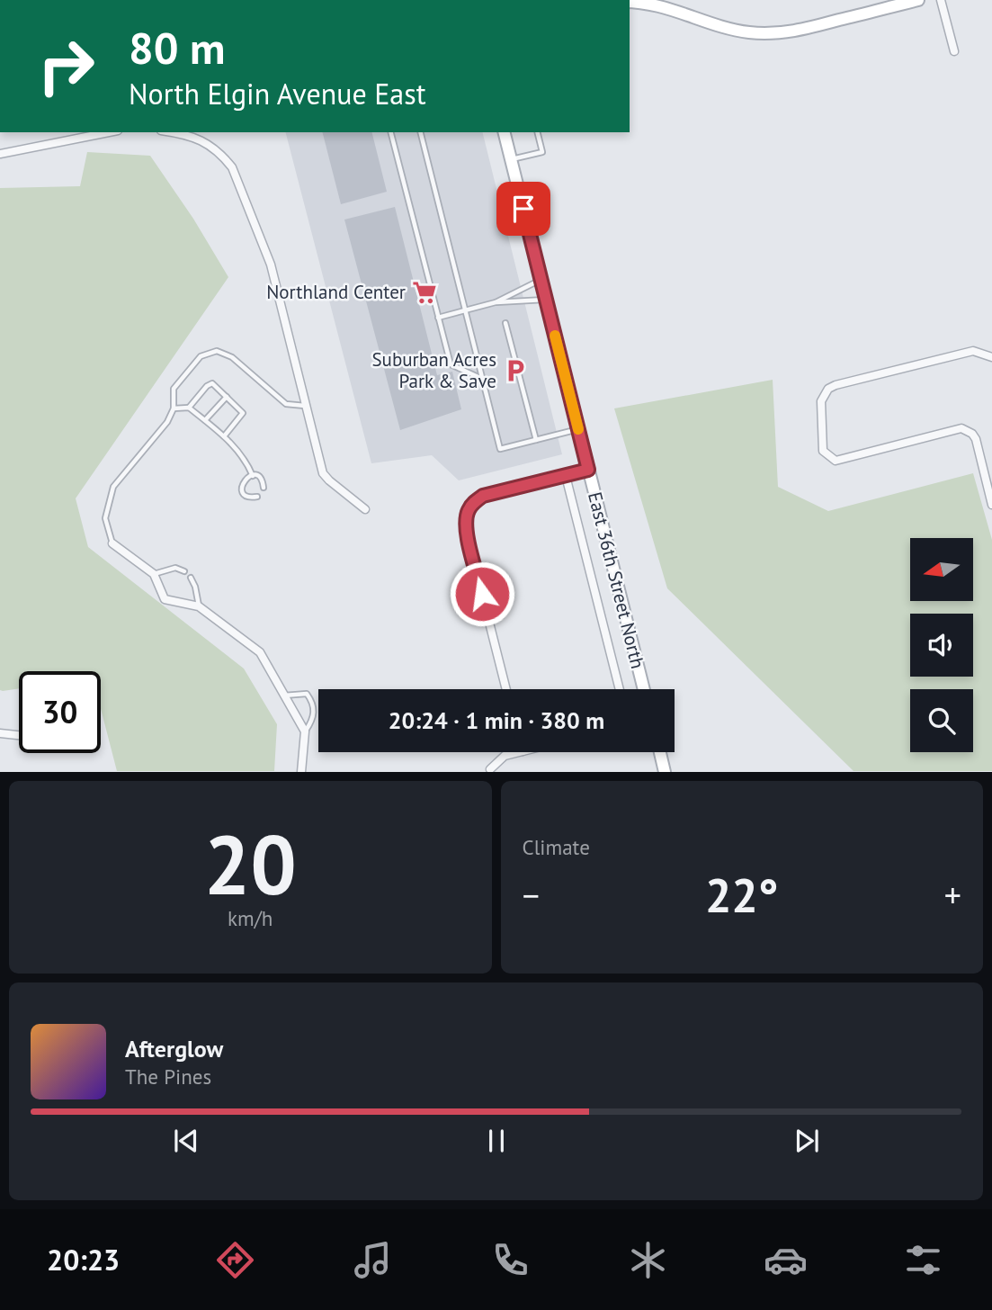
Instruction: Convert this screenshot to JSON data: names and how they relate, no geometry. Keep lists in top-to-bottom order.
{
  "streets": {
    "main road": ["East 36th Street North"]
  },
  "places": {
    "supermarket": ["Northland Center"],
    "parking": ["Suburban Acres Park & Save"]
  },
  "north": "left",
  "page": {
    "turn": ["80 m", "North Elgin Avenue East"],
    "limit": "30",
    "trip": "20:24 · 1 min · 380 m",
    "tile": [
      ["20", "km/h"],
      "Climate"
    ],
    "heat": ["−", "22°", "+"],
    "song": ["Afterglow", "The Pines"],
    "tabs": "20:23"
  }
}
